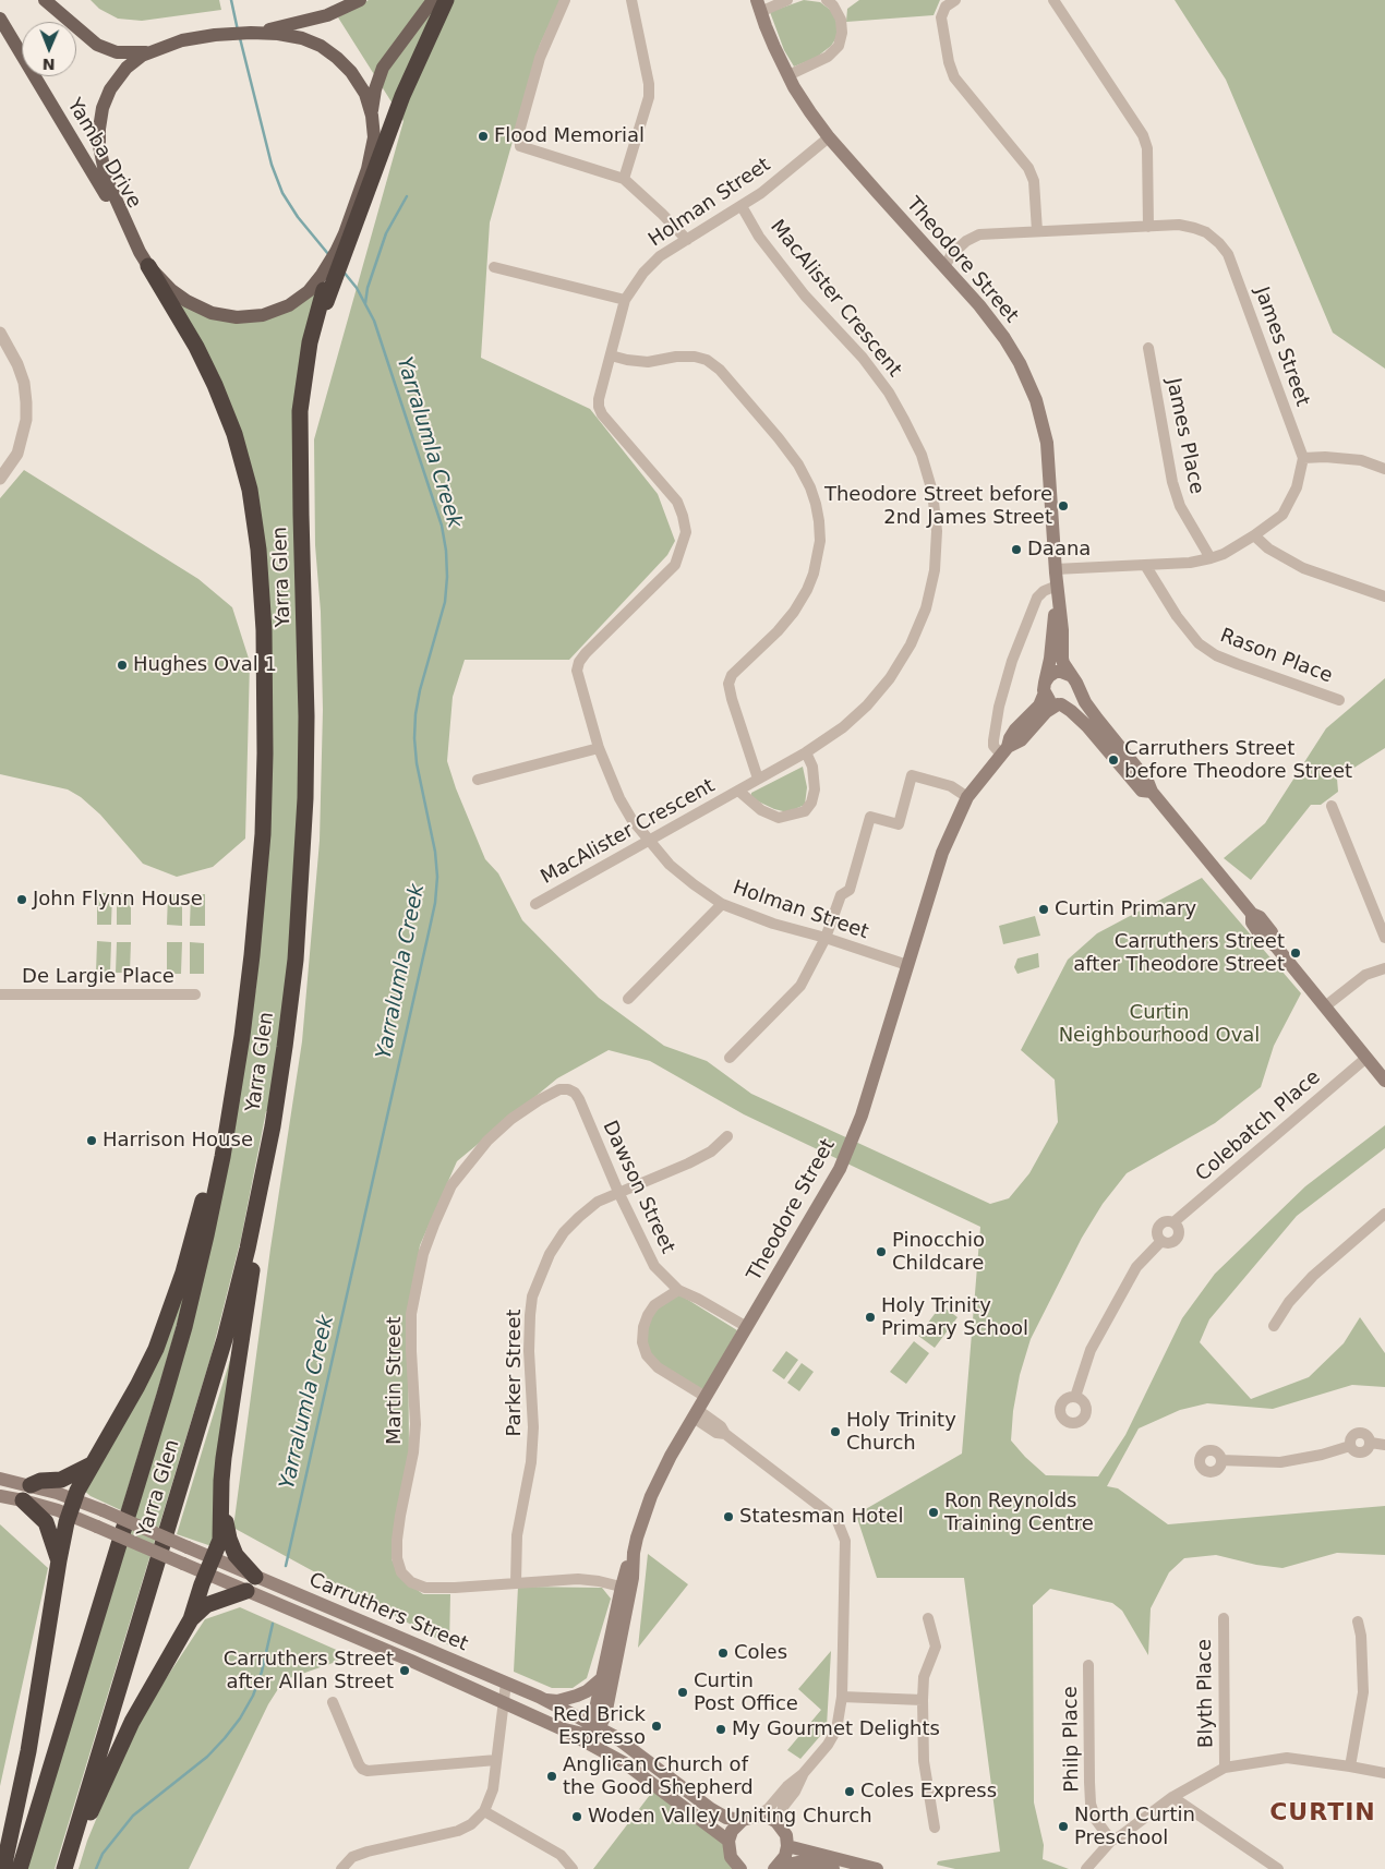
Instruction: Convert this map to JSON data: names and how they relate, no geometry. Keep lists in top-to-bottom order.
{
  "streets": {
    "highway": ["Yarra Glen"],
    "main road": ["Yamba Drive", "Theodore Street", "Carruthers Street"],
    "street": [
      "Holman Street",
      "MacAlister Crescent",
      "James Street",
      "James Place",
      "Rason Place",
      "De Largie Place",
      "Colebatch Place",
      "Dawson Street",
      "Parker Street",
      "Martin Street",
      "Blyth Place",
      "Philp Place"
    ]
  },
  "crossings": [
    ["Yamba Drive", "Yarra Glen"],
    ["Holman Street", "Theodore Street"],
    ["Holman Street", "MacAlister Crescent"],
    ["Theodore Street", "James Street"],
    ["Theodore Street", "Dawson Street"],
    ["Theodore Street", "Martin Street"],
    ["Theodore Street", "Carruthers Street"],
    ["Dawson Street", "Parker Street"],
    ["Dawson Street", "Martin Street"],
    ["Parker Street", "Martin Street"]
  ],
  "districts": ["CURTIN"],
  "water": ["Yarralumla Creek"],
  "parks": ["Curtin Neighbourhood Oval"],
  "places": [
    "Flood Memorial",
    "Theodore Street before 2nd James Street",
    "Daana",
    "Hughes Oval 1",
    "Carruthers Street before Theodore Street",
    "John Flynn House",
    "Curtin Primary",
    "Carruthers Street after Theodore Street",
    "Harrison House",
    "Pinocchio Childcare",
    "Holy Trinity Primary School",
    "Holy Trinity Church",
    "Ron Reynolds Training Centre",
    "Statesman Hotel",
    "Coles",
    "Carruthers Street after Allan Street",
    "Curtin Post Office",
    "Red Brick Espresso",
    "My Gourmet Delights",
    "Anglican Church of the Good Shepherd",
    "Coles Express",
    "Woden Valley Uniting Church",
    "North Curtin Preschool"
  ],
  "north": "bottom"
}
